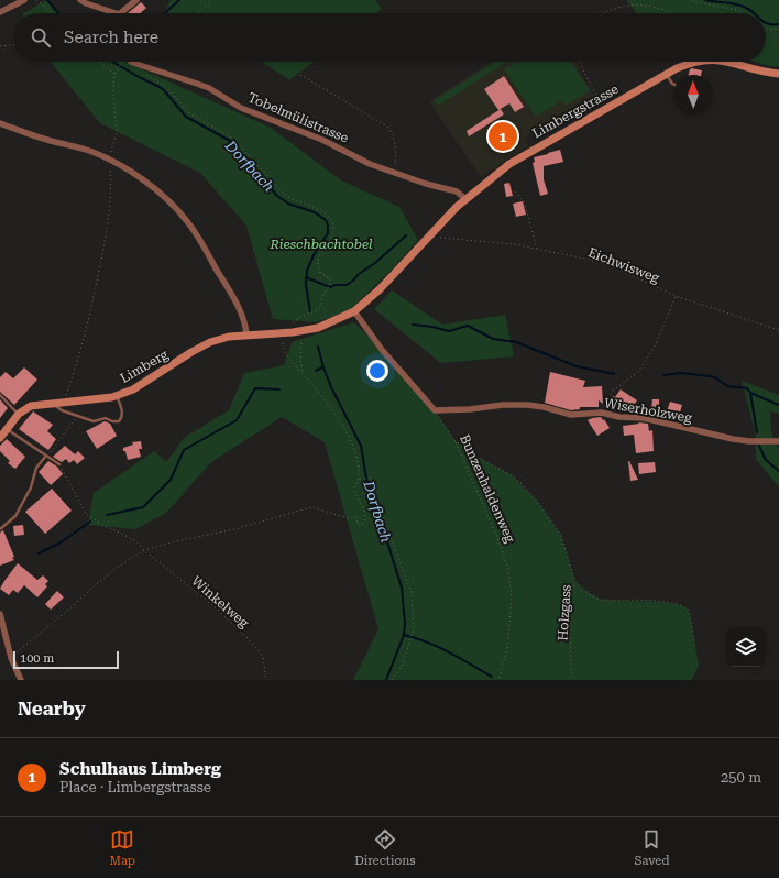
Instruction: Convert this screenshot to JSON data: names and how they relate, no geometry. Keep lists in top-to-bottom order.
{
  "streets": {
    "street": [
      "Limbergstrasse",
      "Tobelmülistrasse",
      "Limberg",
      "Wiserholzweg"
    ],
    "path": [
      "Eichwisweg",
      "Bunzenhaldenweg",
      "Winkelweg",
      "Holzgass"
    ]
  },
  "crossings": [
    ["Limbergstrasse", "Tobelmülistrasse"],
    ["Limbergstrasse", "Eichwisweg"],
    ["Limbergstrasse", "Limberg"],
    ["Wiserholzweg", "Bunzenhaldenweg"],
    ["Bunzenhaldenweg", "Holzgass"]
  ],
  "water": ["Dorfbach"],
  "parks": ["Rieschbachtobel"],
  "scale_bar": "100 m",
  "north": "top",
  "page": {
    "search": "Search here",
    "pins": "1",
    "scale": "100 m",
    "heading": "Nearby",
    "list": [
      {
        "mark": "1",
        "name": "Schulhaus Limberg",
        "note": "Place · Limbergstrasse",
        "value": "250 m"
      }
    ],
    "nav": ["Map", "Directions", "Saved"]
  }
}
